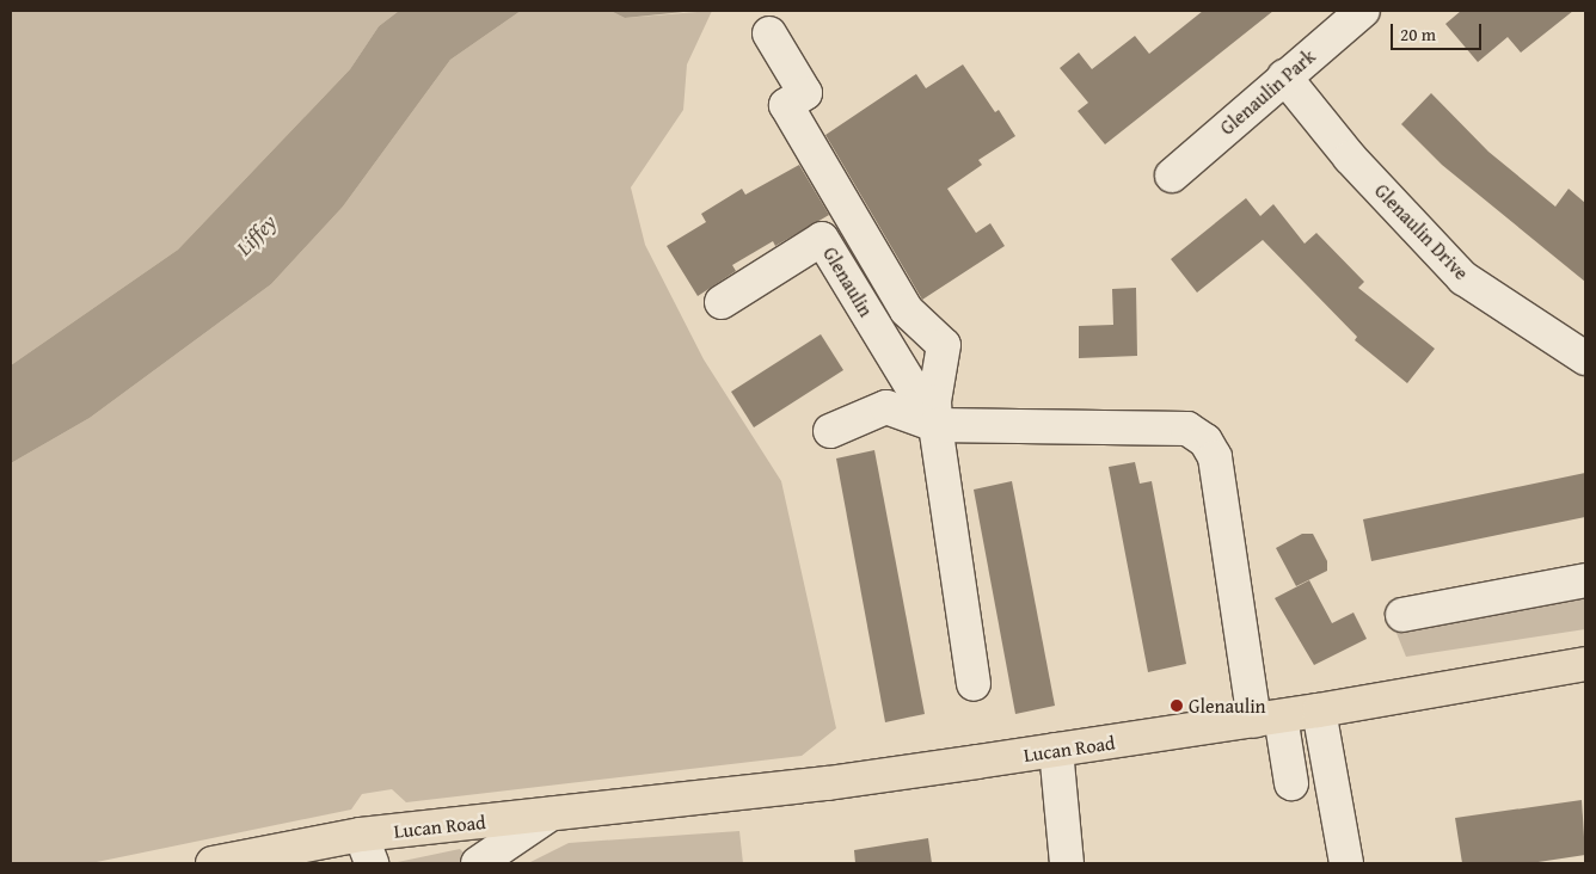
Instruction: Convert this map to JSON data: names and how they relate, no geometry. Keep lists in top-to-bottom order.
{
  "streets": {
    "main road": ["Lucan Road"],
    "street": ["Glenaulin Park", "Glenaulin Drive", "Glenaulin"]
  },
  "crossings": [
    ["Glenaulin Park", "Glenaulin Drive"]
  ],
  "water": ["Liffey"],
  "places": ["Glenaulin"],
  "scale_bar": "20 m"
}
